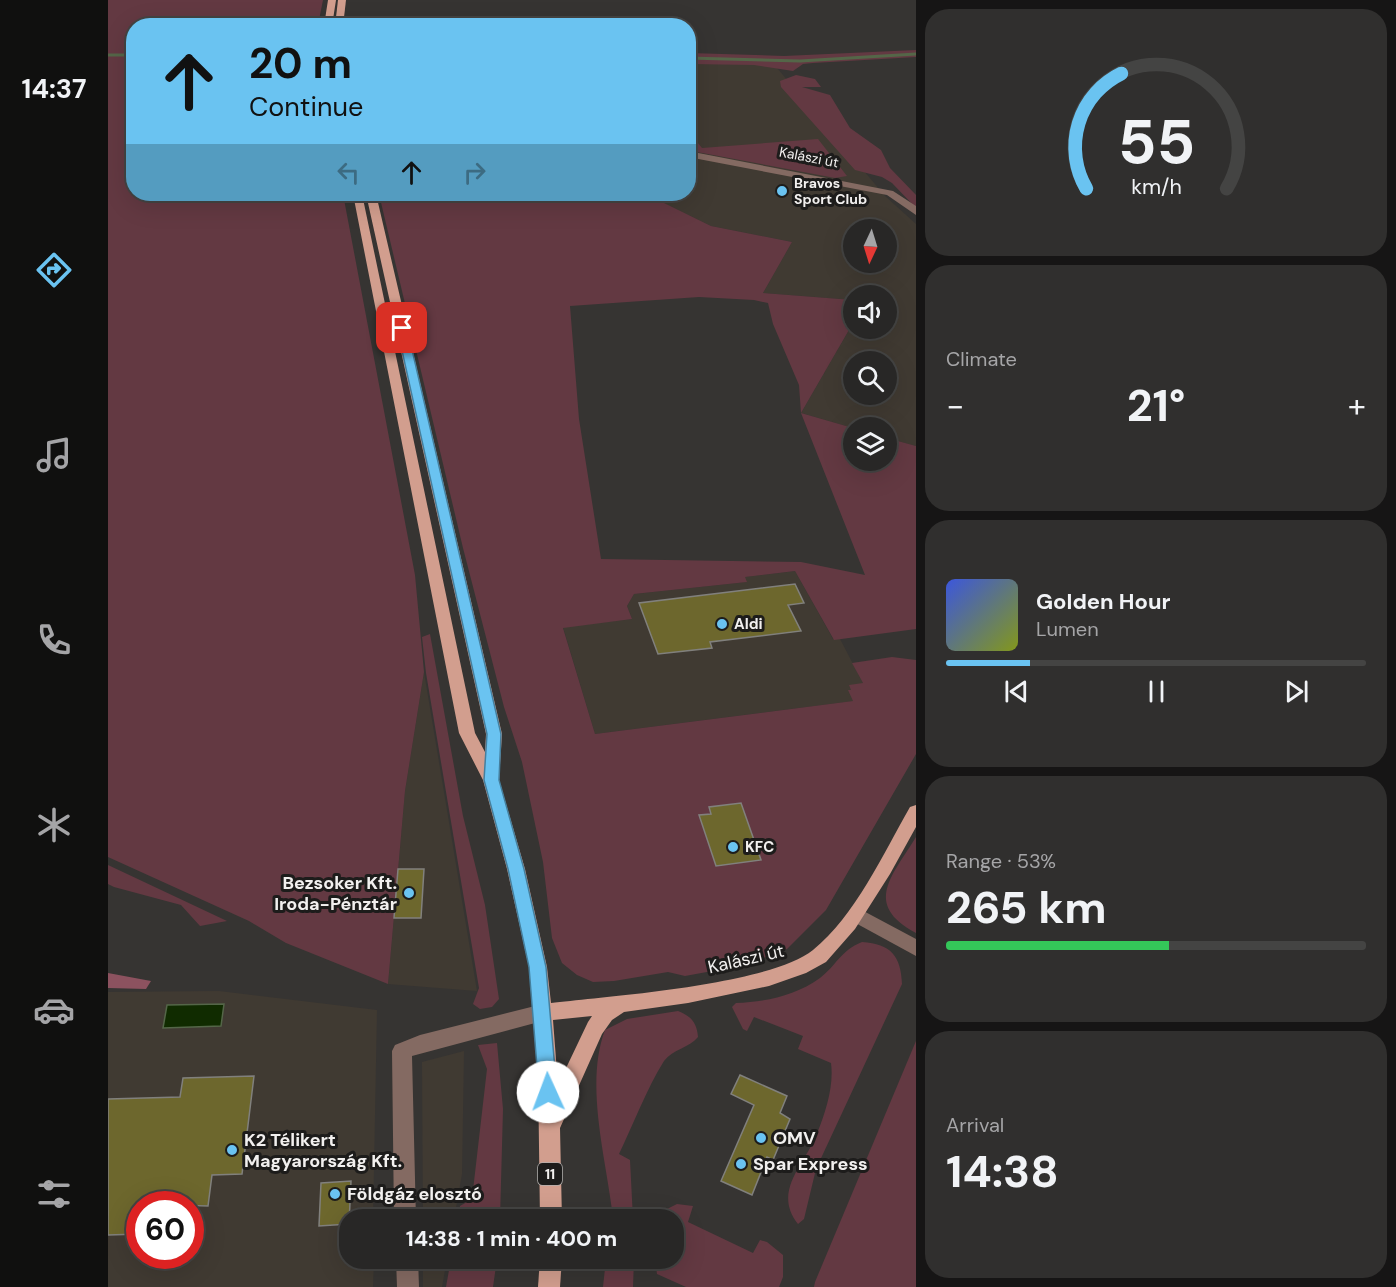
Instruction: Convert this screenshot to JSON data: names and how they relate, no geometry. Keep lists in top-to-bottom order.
{
  "streets": {
    "main road": ["Kalászi út", "11"]
  },
  "crossings": [
    ["Kalászi út", "11"]
  ],
  "places": [
    "Bravos Sport Club",
    "Aldi",
    "KFC",
    "Bezsoker Kft. Iroda-Pénztár",
    "OMV",
    "K2 Télikert Magyarország Kft.",
    "Spar Express",
    "Földgáz elosztó"
  ],
  "north": "bottom",
  "page": {
    "tabs": "14:37",
    "turn": ["20 m", "Continue"],
    "tile": [
      "Climate",
      ["Range · 53%", "265 km"],
      ["Arrival", "14:38"]
    ],
    "heat": ["−", "21°", "+"],
    "song": ["Golden Hour", "Lumen"],
    "limit": "60",
    "trip": "14:38 · 1 min · 400 m",
    "gauge": ["55", "km/h"]
  }
}
